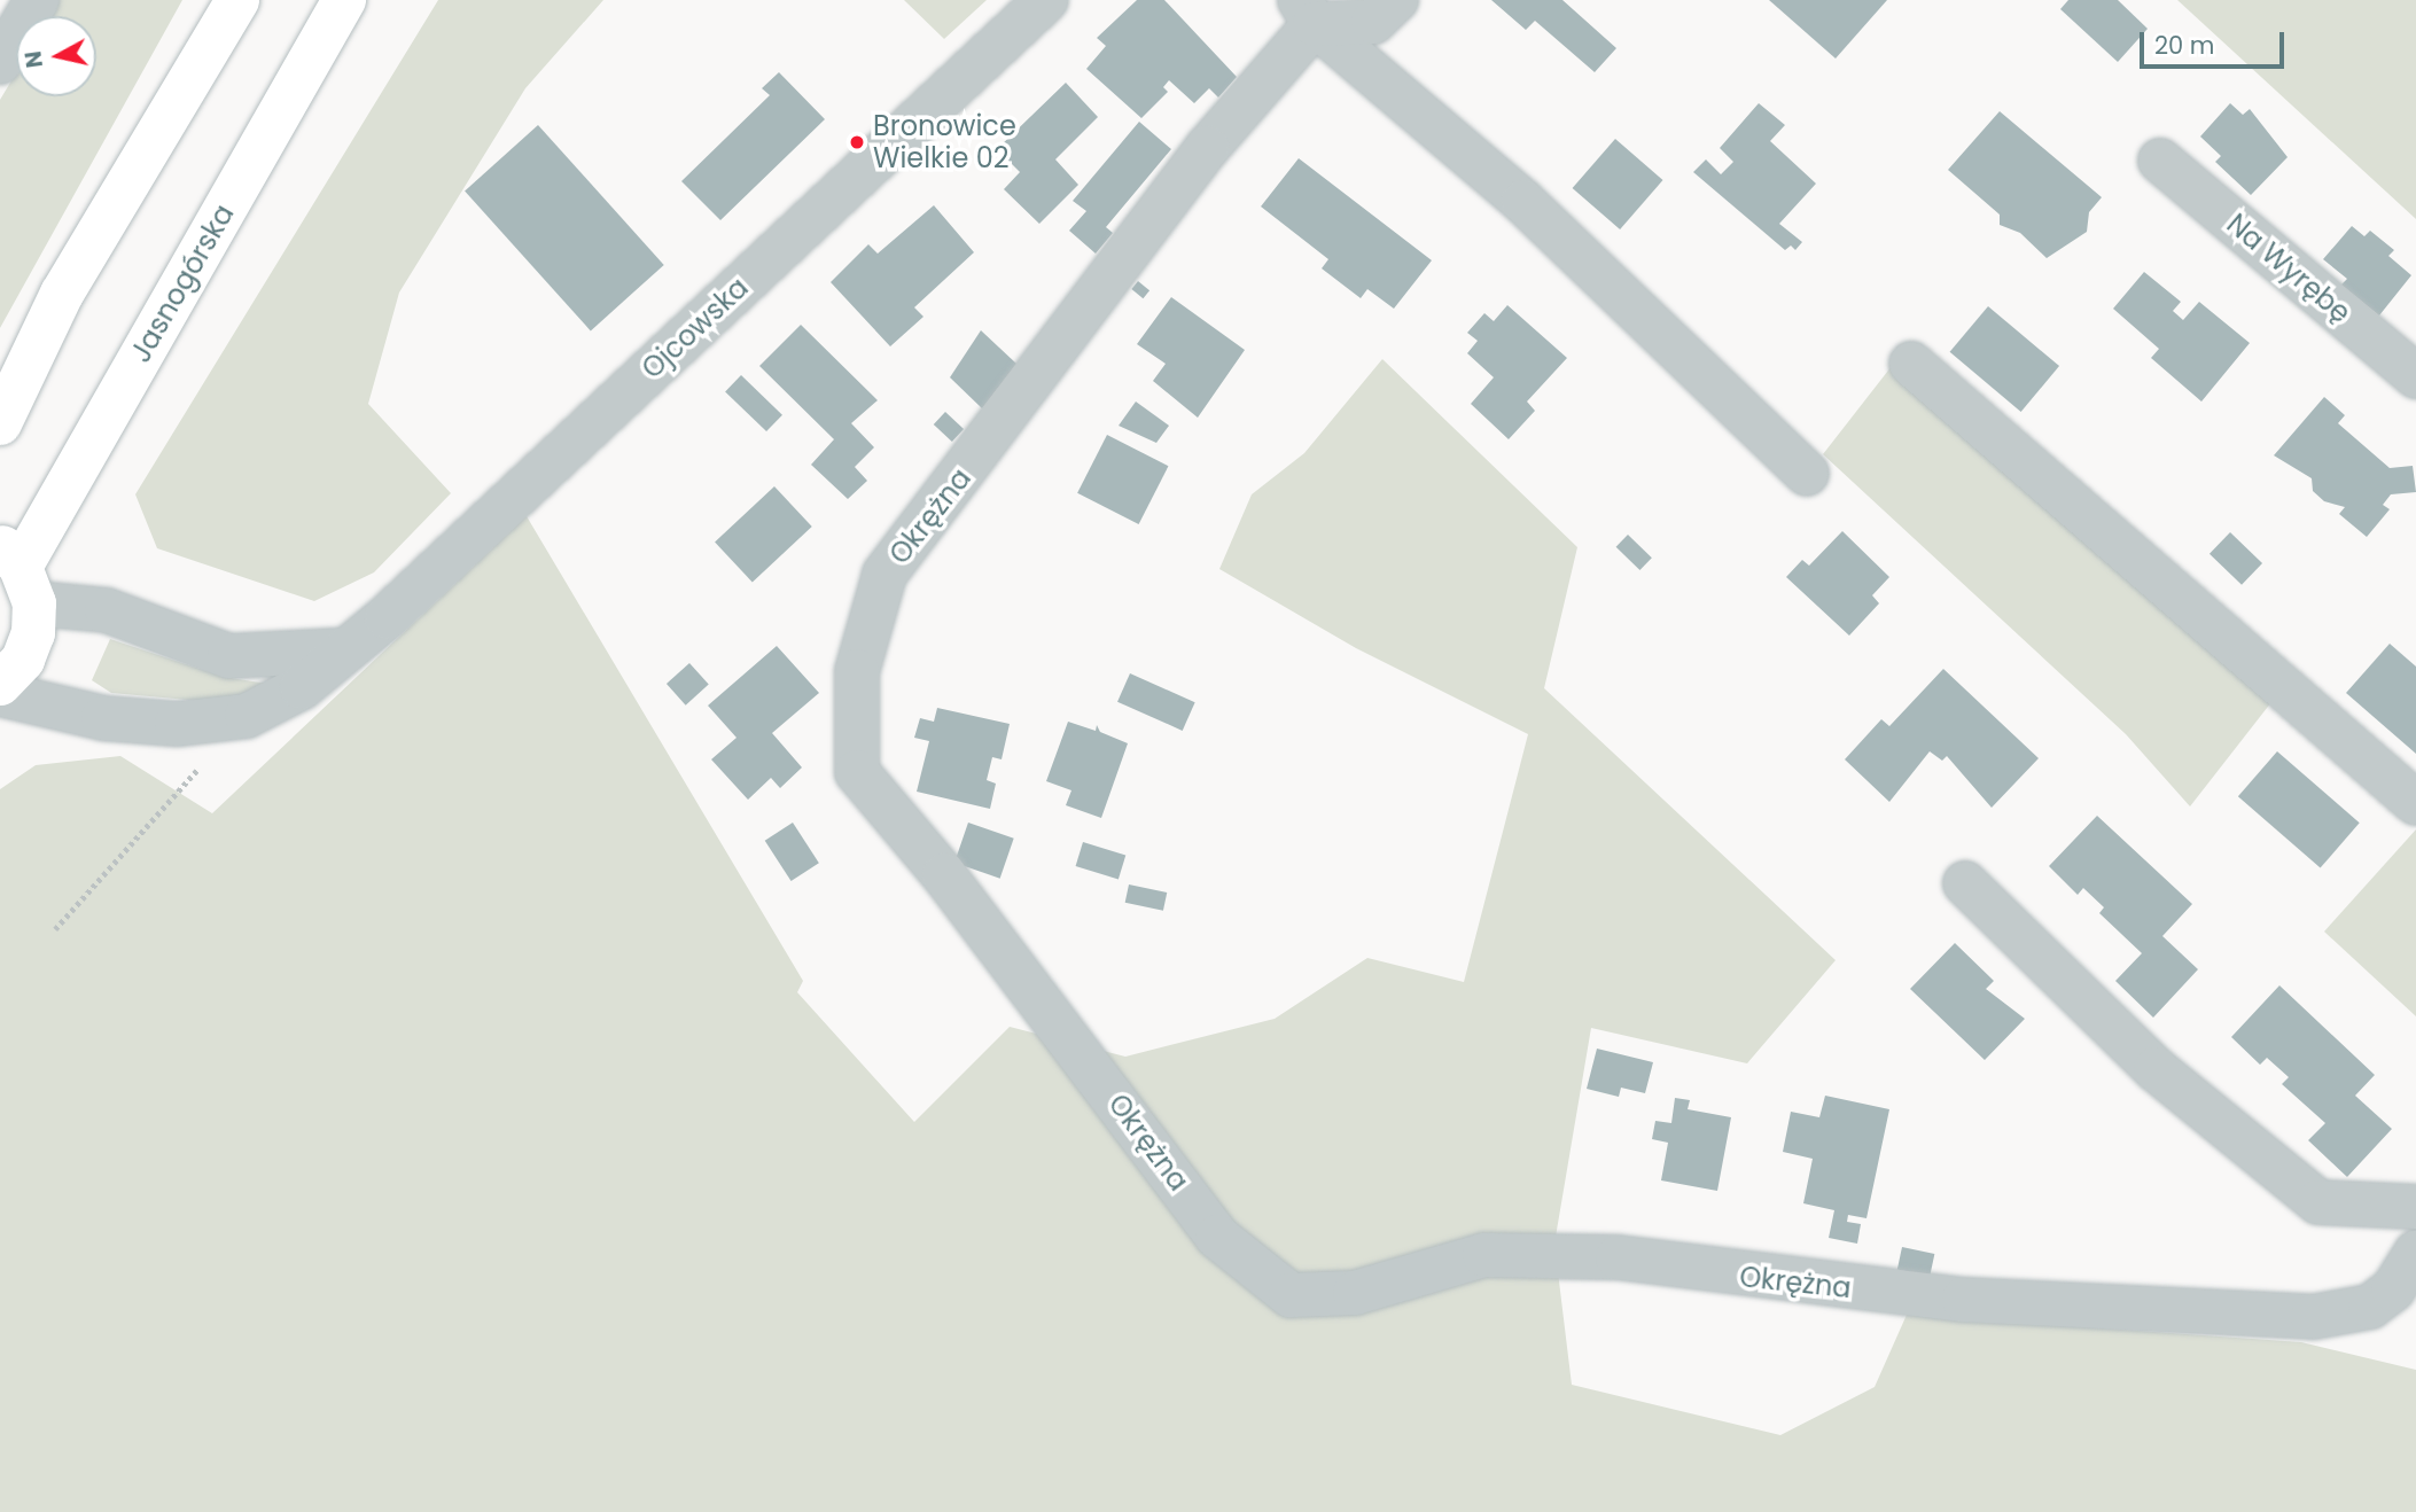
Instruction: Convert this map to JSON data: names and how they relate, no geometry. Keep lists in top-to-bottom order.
{
  "streets": {
    "main road": ["Jasnogórska"],
    "street": ["Na Wyrębę", "Ojcowska", "Okrężna"]
  },
  "places": ["Bronowice Wielkie 02"],
  "scale_bar": "20 m",
  "north": "left"
}
